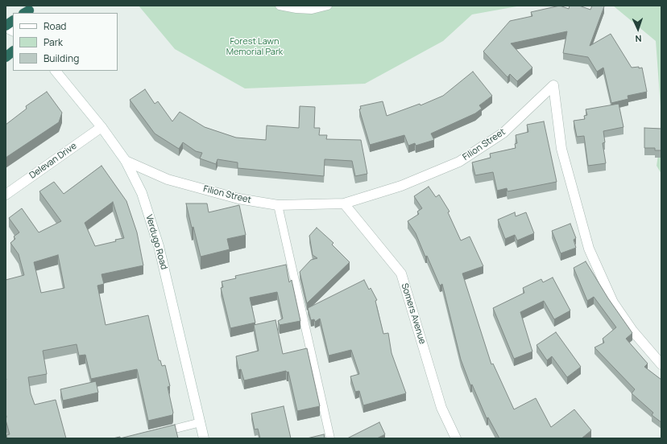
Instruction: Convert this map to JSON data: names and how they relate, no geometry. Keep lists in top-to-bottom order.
{
  "streets": {
    "street": [
      "Filion Street",
      "Delevan Drive",
      "Verdugo Road",
      "Somers Avenue"
    ]
  },
  "crossings": [
    ["Filion Street", "Verdugo Road"],
    ["Filion Street", "Somers Avenue"],
    ["Delevan Drive", "Verdugo Road"]
  ],
  "parks": ["Forest Lawn Memorial Park"],
  "legend": ["Road", "Park", "Building"],
  "north": "bottom"
}
